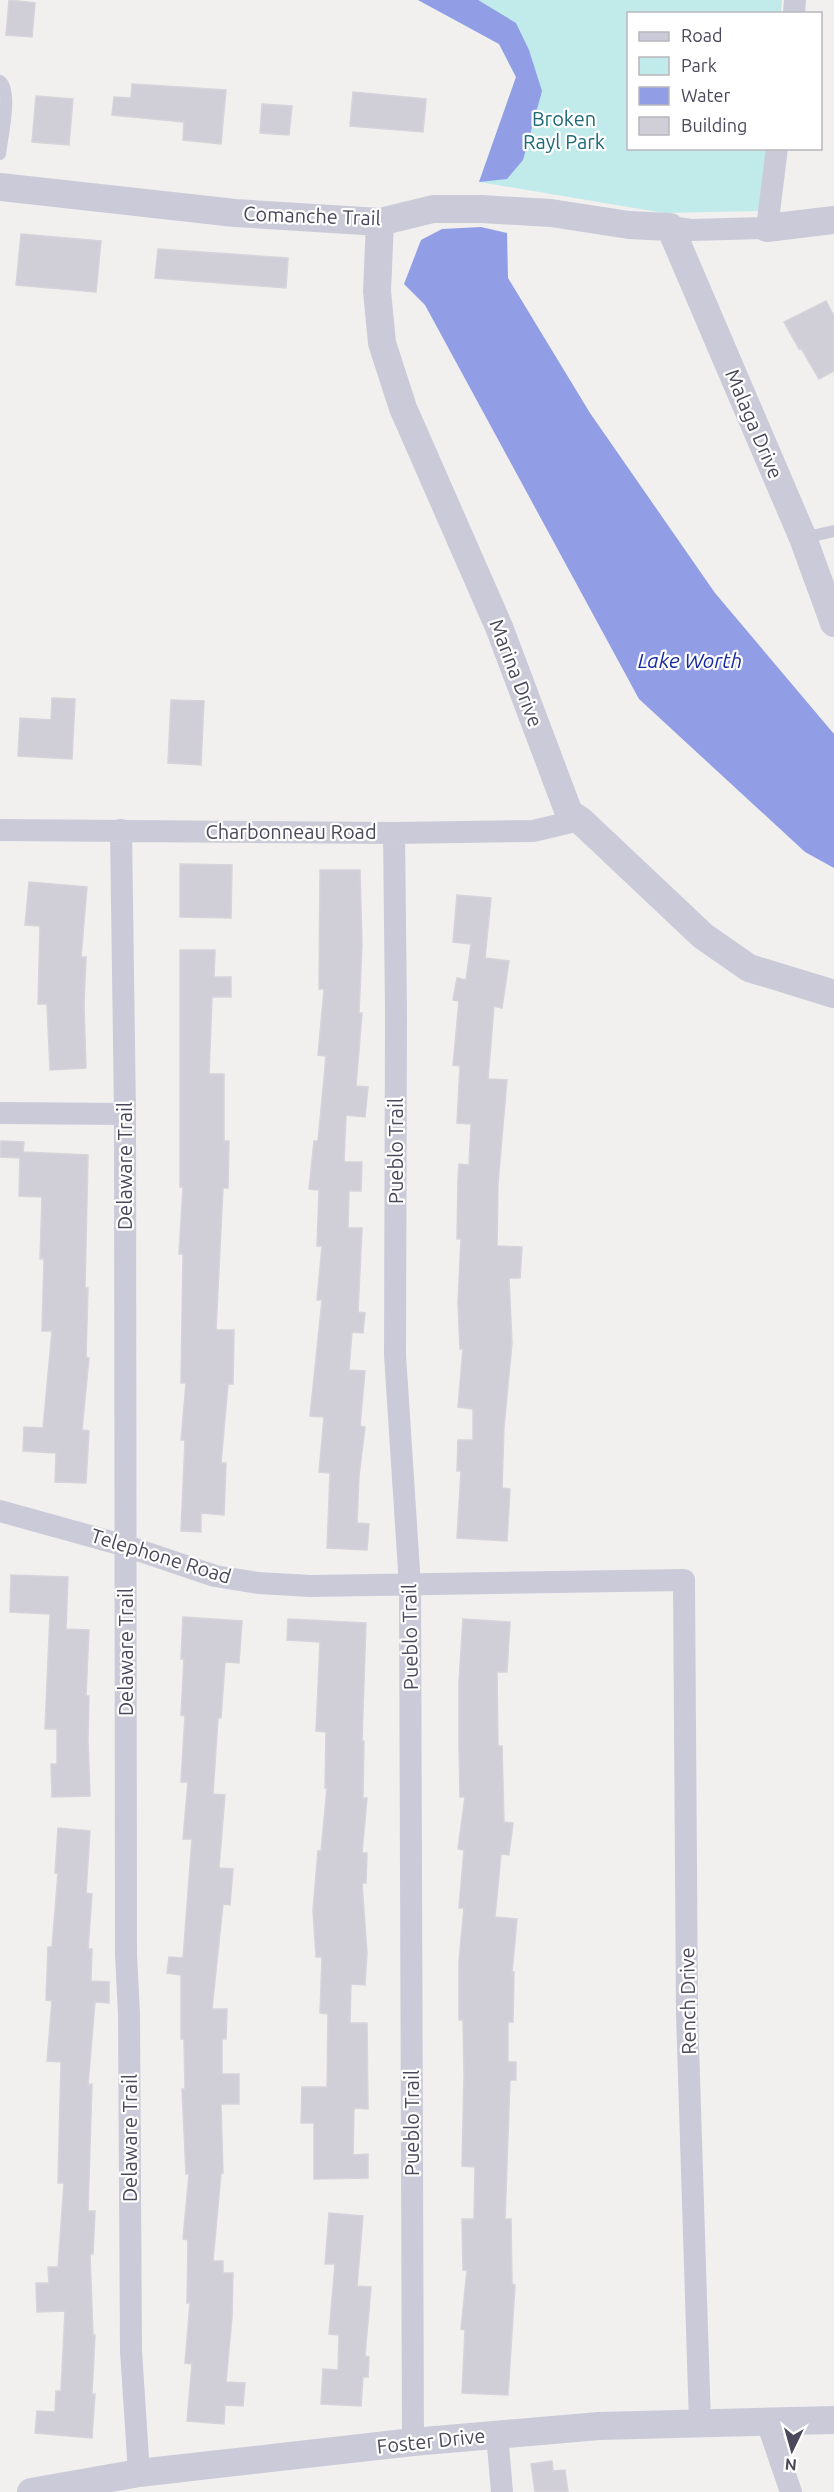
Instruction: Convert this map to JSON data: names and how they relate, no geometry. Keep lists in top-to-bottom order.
{
  "streets": {
    "street": [
      "Comanche Trail",
      "Malaga Drive",
      "Marina Drive",
      "Charbonneau Road",
      "Pueblo Trail",
      "Delaware Trail",
      "Telephone Road",
      "Rench Drive",
      "Foster Drive"
    ]
  },
  "crossings": [
    ["Comanche Trail", "Malaga Drive"],
    ["Comanche Trail", "Marina Drive"],
    ["Marina Drive", "Charbonneau Road"],
    ["Charbonneau Road", "Pueblo Trail"],
    ["Charbonneau Road", "Delaware Trail"],
    ["Pueblo Trail", "Telephone Road"],
    ["Pueblo Trail", "Foster Drive"],
    ["Delaware Trail", "Telephone Road"],
    ["Delaware Trail", "Foster Drive"],
    ["Telephone Road", "Rench Drive"],
    ["Rench Drive", "Foster Drive"]
  ],
  "water": ["Lake Worth"],
  "parks": ["Broken Rayl Park"],
  "legend": [
    "Road",
    "Park",
    "Water",
    "Building"
  ],
  "north": "bottom"
}
